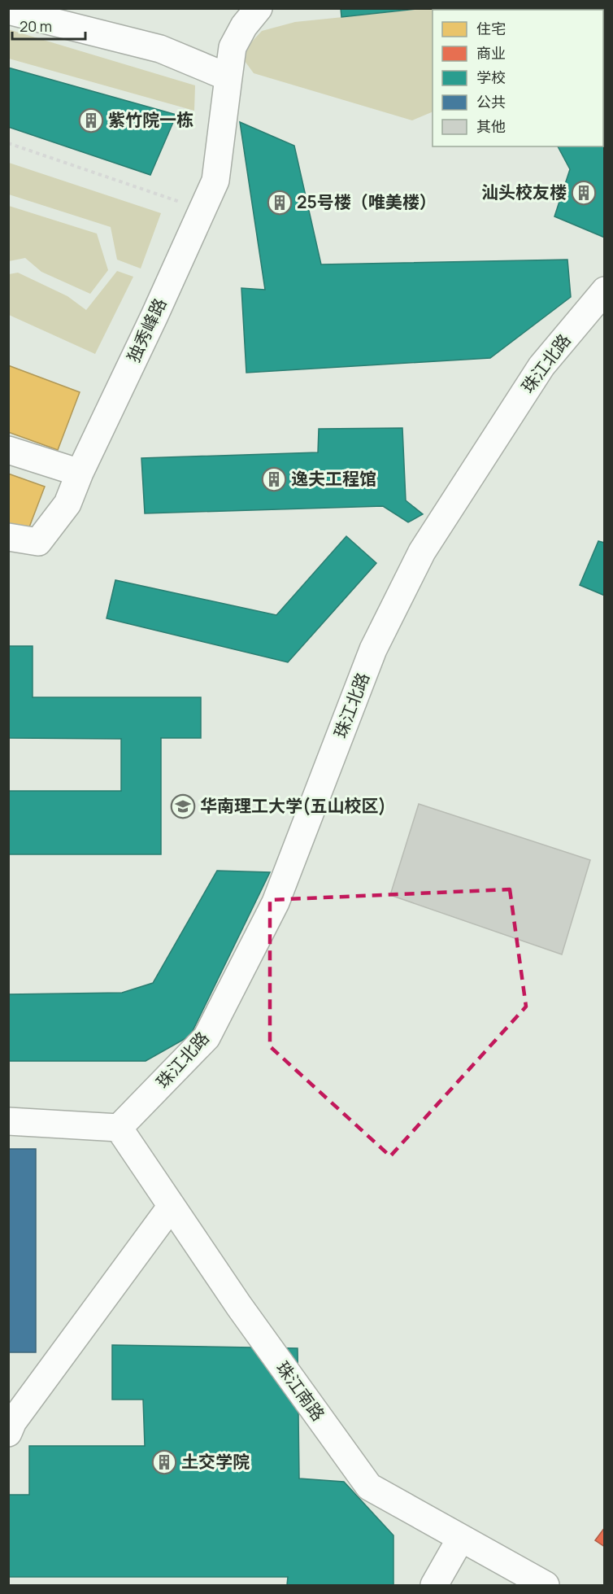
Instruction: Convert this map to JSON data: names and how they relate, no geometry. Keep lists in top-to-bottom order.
{
  "streets": {
    "street": ["独秀峰路", "珠江北路", "珠江南路"]
  },
  "crossings": [
    ["珠江北路", "珠江南路"]
  ],
  "places": {
    "building": [
      "紫竹院一栋",
      "汕头校友楼",
      "25号楼（唯美楼）",
      "逸夫工程馆",
      "土交学院"
    ],
    "school or university": ["华南理工大学(五山校区)"]
  },
  "legend": [
    "住宅",
    "商业",
    "学校",
    "公共",
    "其他"
  ],
  "scale_bar": "20 m"
}
